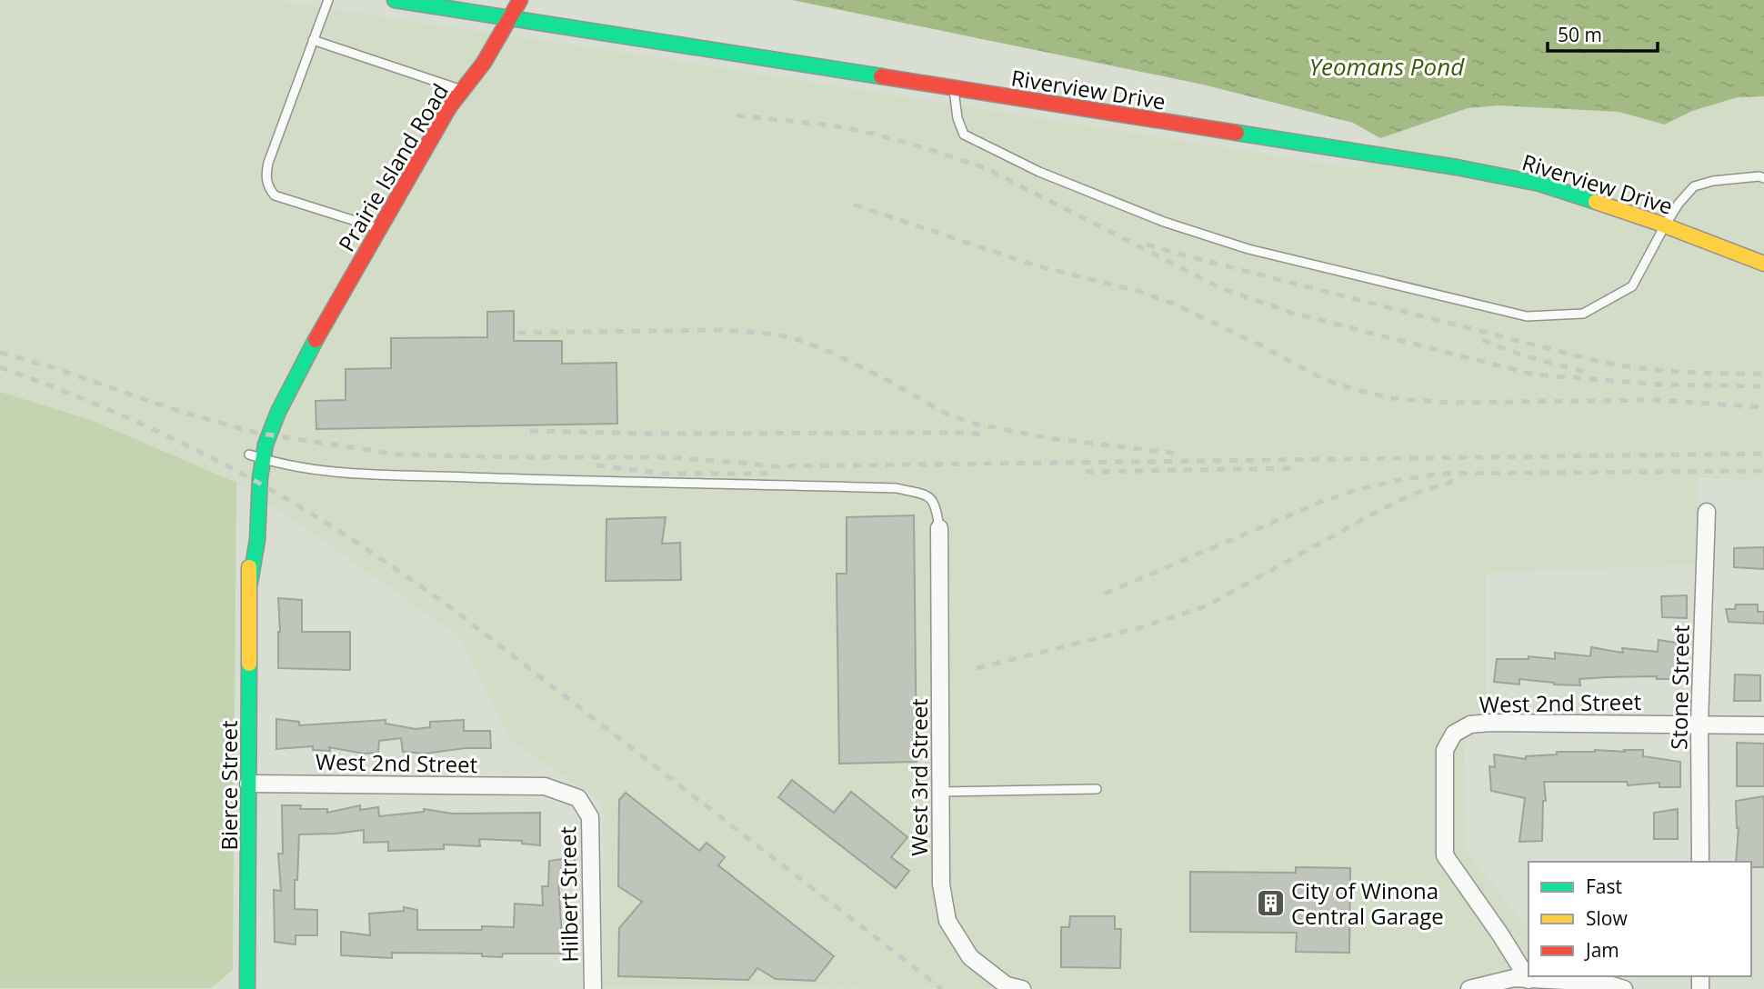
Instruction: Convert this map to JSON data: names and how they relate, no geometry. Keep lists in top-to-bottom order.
{
  "streets": {
    "street": [
      "Riverview Drive",
      "Prairie Island Road",
      "Stone Street",
      "West 2nd Street",
      "West 3rd Street",
      "Bierce Street",
      "Hilbert Street"
    ]
  },
  "crossings": [
    ["Riverview Drive", "Prairie Island Road"],
    ["Prairie Island Road", "Bierce Street"],
    ["Stone Street", "West 2nd Street"],
    ["West 2nd Street", "Bierce Street"],
    ["West 2nd Street", "Hilbert Street"]
  ],
  "water": ["Yeomans Pond"],
  "places": {
    "building": ["City of Winona Central Garage"]
  },
  "legend": ["Fast", "Slow", "Jam"],
  "scale_bar": "50 m"
}
